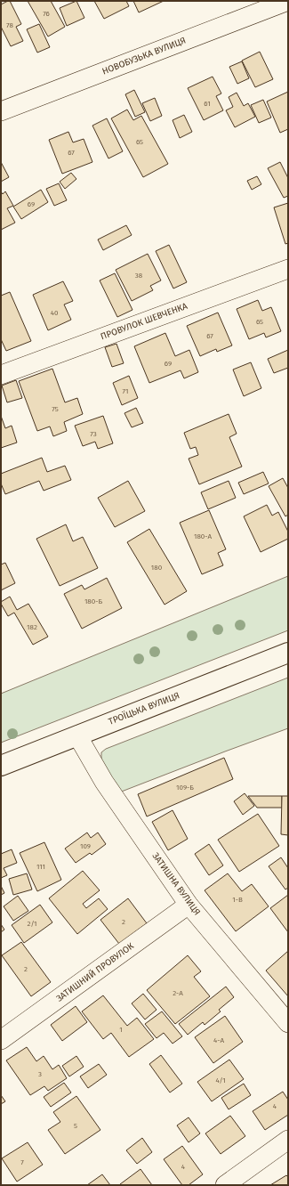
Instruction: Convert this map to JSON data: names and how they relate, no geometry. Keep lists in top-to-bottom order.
{
  "streets": {
    "main road": ["ТРОЇЦЬКА ВУЛИЦЯ"],
    "street": [
      "НОВОБУЗЬКА ВУЛИЦЯ",
      "ПРОВУЛОК ШЕВЧЕНКА",
      "ЗАТИШНА ВУЛИЦЯ",
      "ЗАТИШНИЙ ПРОВУЛОК"
    ]
  },
  "crossings": [
    ["ТРОЇЦЬКА ВУЛИЦЯ", "ЗАТИШНА ВУЛИЦЯ"],
    ["ЗАТИШНА ВУЛИЦЯ", "ЗАТИШНИЙ ПРОВУЛОК"]
  ],
  "house_numbers": [
    "76",
    "78",
    "61",
    "65",
    "67",
    "69",
    "38",
    "40",
    "65",
    "67",
    "69",
    "71",
    "75",
    "73",
    "180-А",
    "180",
    "180-Б",
    "182",
    "109-Б",
    "109",
    "111",
    "1-В",
    "2",
    "2/1",
    "2",
    "2-А",
    "1",
    "4-А",
    "3",
    "4/1",
    "4",
    "5",
    "7",
    "4"
  ]
}
